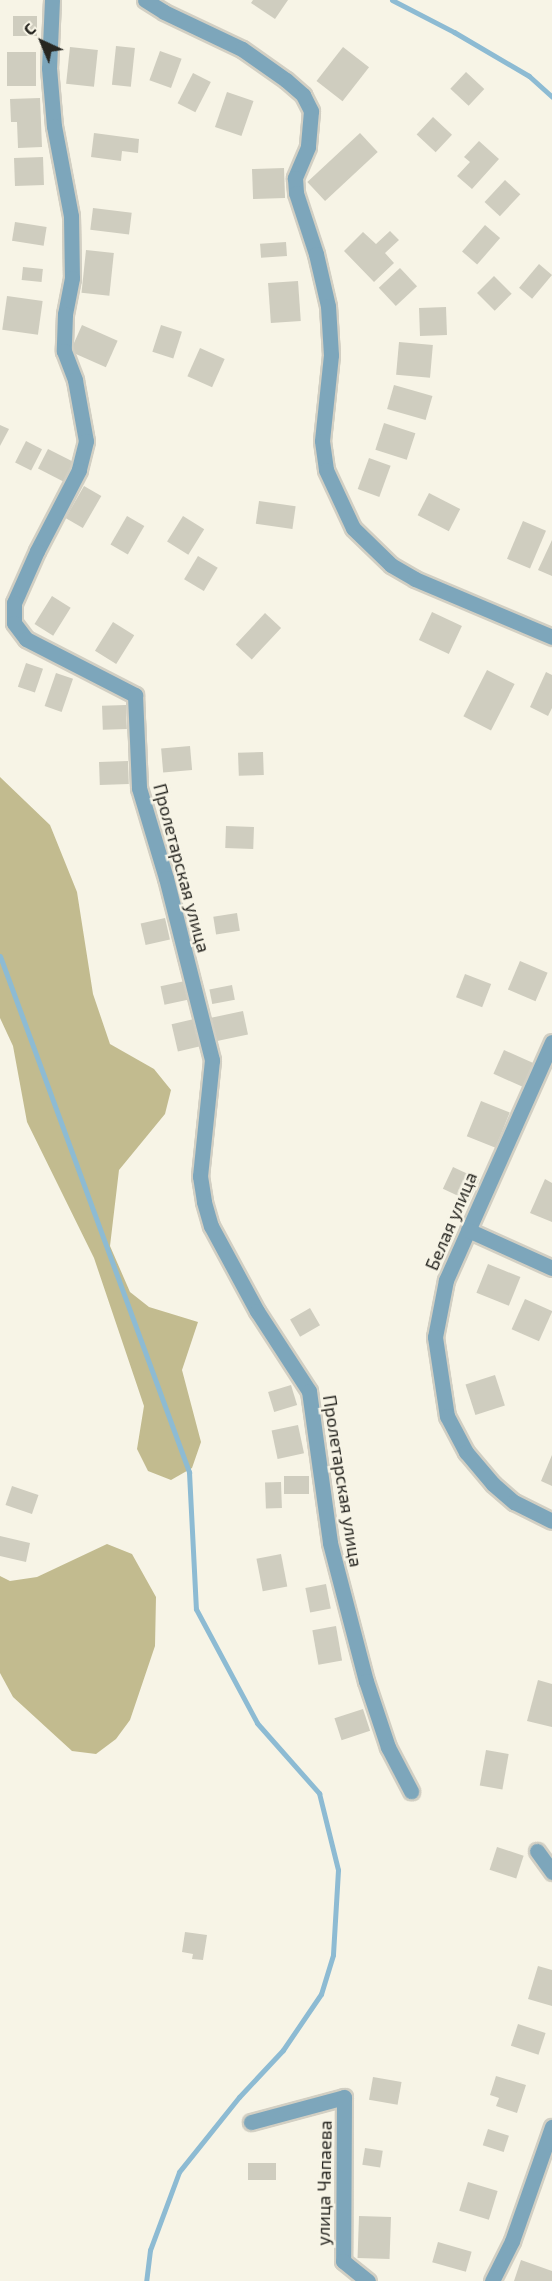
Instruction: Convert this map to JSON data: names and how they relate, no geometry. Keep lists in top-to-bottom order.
{
  "streets": {
    "street": ["Пролетарская улица", "Белая улица", "улица Чапаева"]
  },
  "north": "top left"
}
